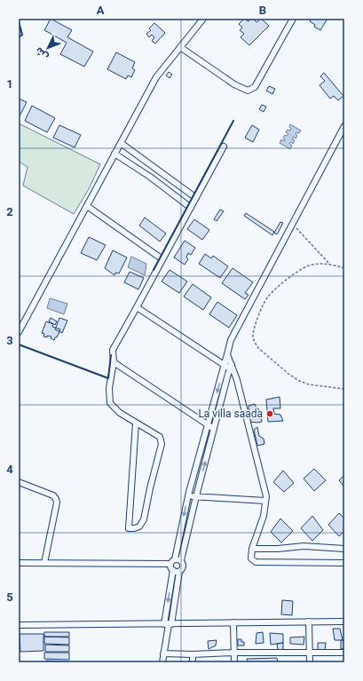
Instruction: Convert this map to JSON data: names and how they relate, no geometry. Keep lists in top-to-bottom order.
{
  "places": ["La villa saada"],
  "north": "bottom left",
  "grid": {
    "columns": ["A", "B"],
    "rows": [
      "1",
      "2",
      "3",
      "4",
      "5"
    ]
  }
}
